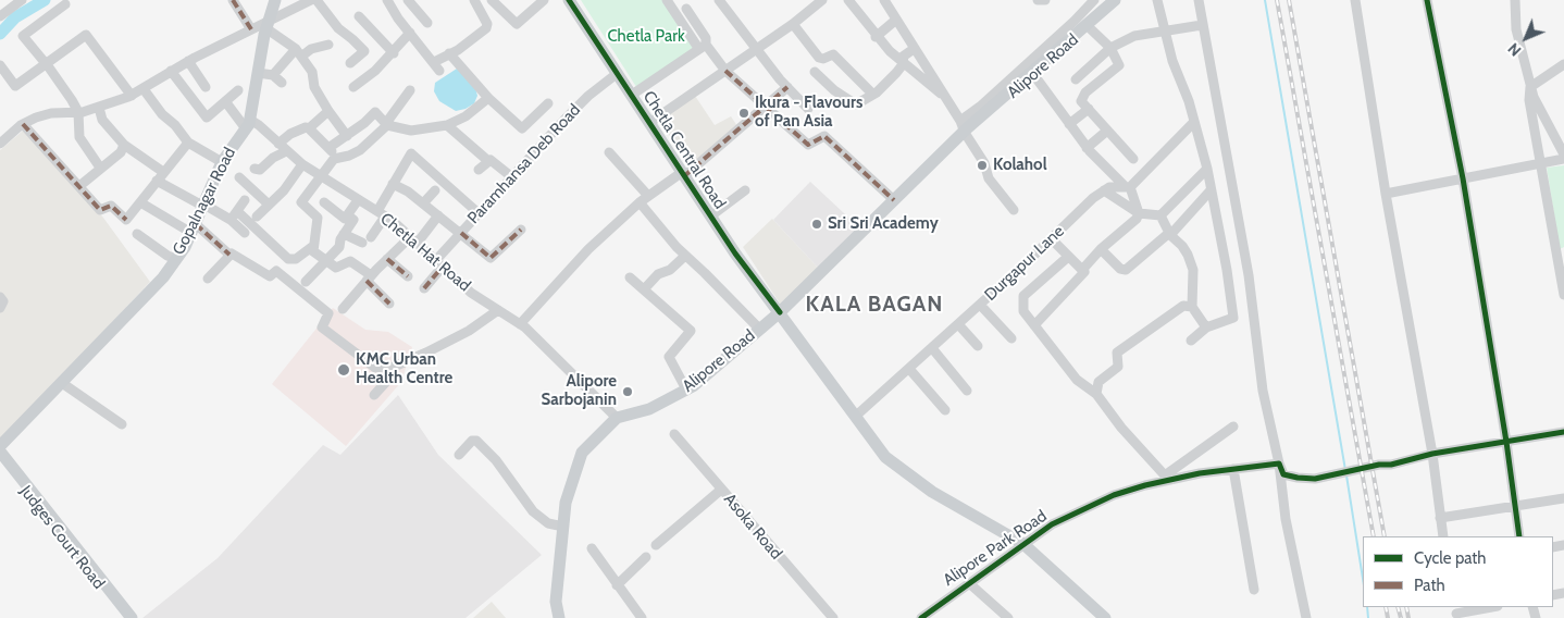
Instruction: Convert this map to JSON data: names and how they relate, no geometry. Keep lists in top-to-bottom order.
{
  "streets": {
    "main road": [
      "Alipore Road",
      "Chetla Central Road",
      "Gopalnagar Road",
      "Judges Court Road"
    ],
    "street": [
      "Paramhansa Deb Road",
      "Chetla Hat Road",
      "Durgapur Lane",
      "Asoka Road",
      "Alipore Park Road"
    ]
  },
  "crossings": [
    ["Alipore Road", "Chetla Central Road"],
    ["Alipore Road", "Chetla Hat Road"],
    ["Chetla Central Road", "Paramhansa Deb Road"],
    ["Chetla Central Road", "Durgapur Lane"],
    ["Chetla Central Road", "Alipore Park Road"],
    ["Paramhansa Deb Road", "Chetla Hat Road"],
    ["Gopalnagar Road", "Chetla Hat Road"]
  ],
  "districts": ["KALA BAGAN"],
  "parks": ["Chetla Park"],
  "places": [
    "Ikura - Flavours of Pan Asia",
    "Kolahol",
    "Sri Sri Academy",
    "KMC Urban Health Centre",
    "Alipore Sarbojanin"
  ],
  "legend": ["Cycle path", "Path"],
  "north": "bottom left"
}
